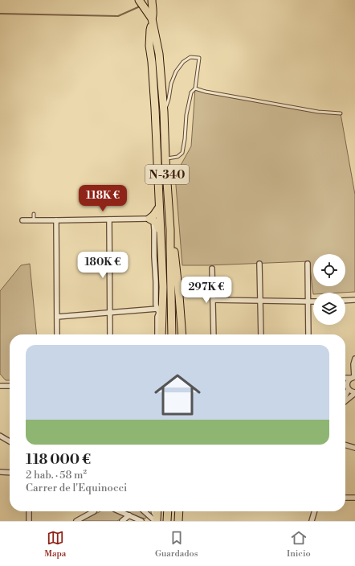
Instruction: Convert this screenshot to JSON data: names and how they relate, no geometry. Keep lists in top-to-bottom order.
{
  "streets": {
    "main road": ["N-340"]
  },
  "page": {
    "price": ["118K €", "180K €", "297K €"],
    "list": [
      {
        "name": "118 000 €",
        "note": "2 hab. · 58 m² · Carrer de l'Equinocci"
      }
    ],
    "tabs": ["Mapa", "Guardados", "Inicio"]
  }
}
